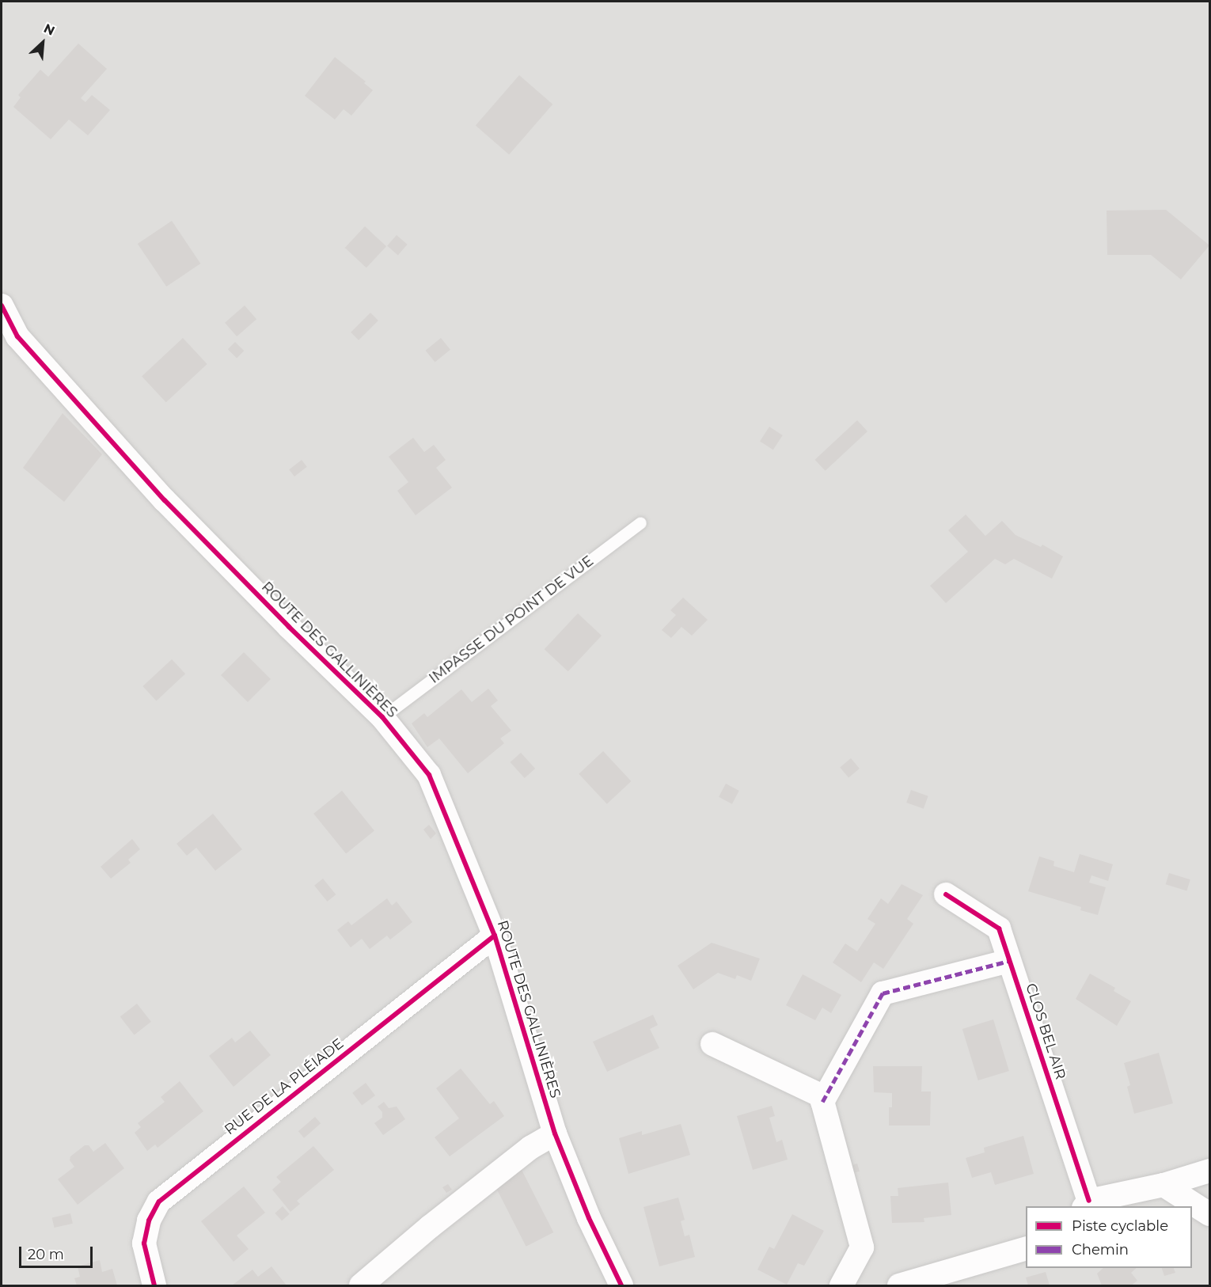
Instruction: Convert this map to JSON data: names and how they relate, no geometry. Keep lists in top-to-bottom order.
{
  "streets": {
    "street": ["ROUTE DES GALLINIÈRES", "CLOS BEL AIR", "RUE DE LA PLÉIADE"],
    "lane": ["IMPASSE DU POINT DE VUE"]
  },
  "crossings": [
    ["IMPASSE DU POINT DE VUE", "ROUTE DES GALLINIÈRES"],
    ["ROUTE DES GALLINIÈRES", "RUE DE LA PLÉIADE"]
  ],
  "legend": ["Piste cyclable", "Chemin"],
  "scale_bar": "20 m",
  "north": "top right"
}
